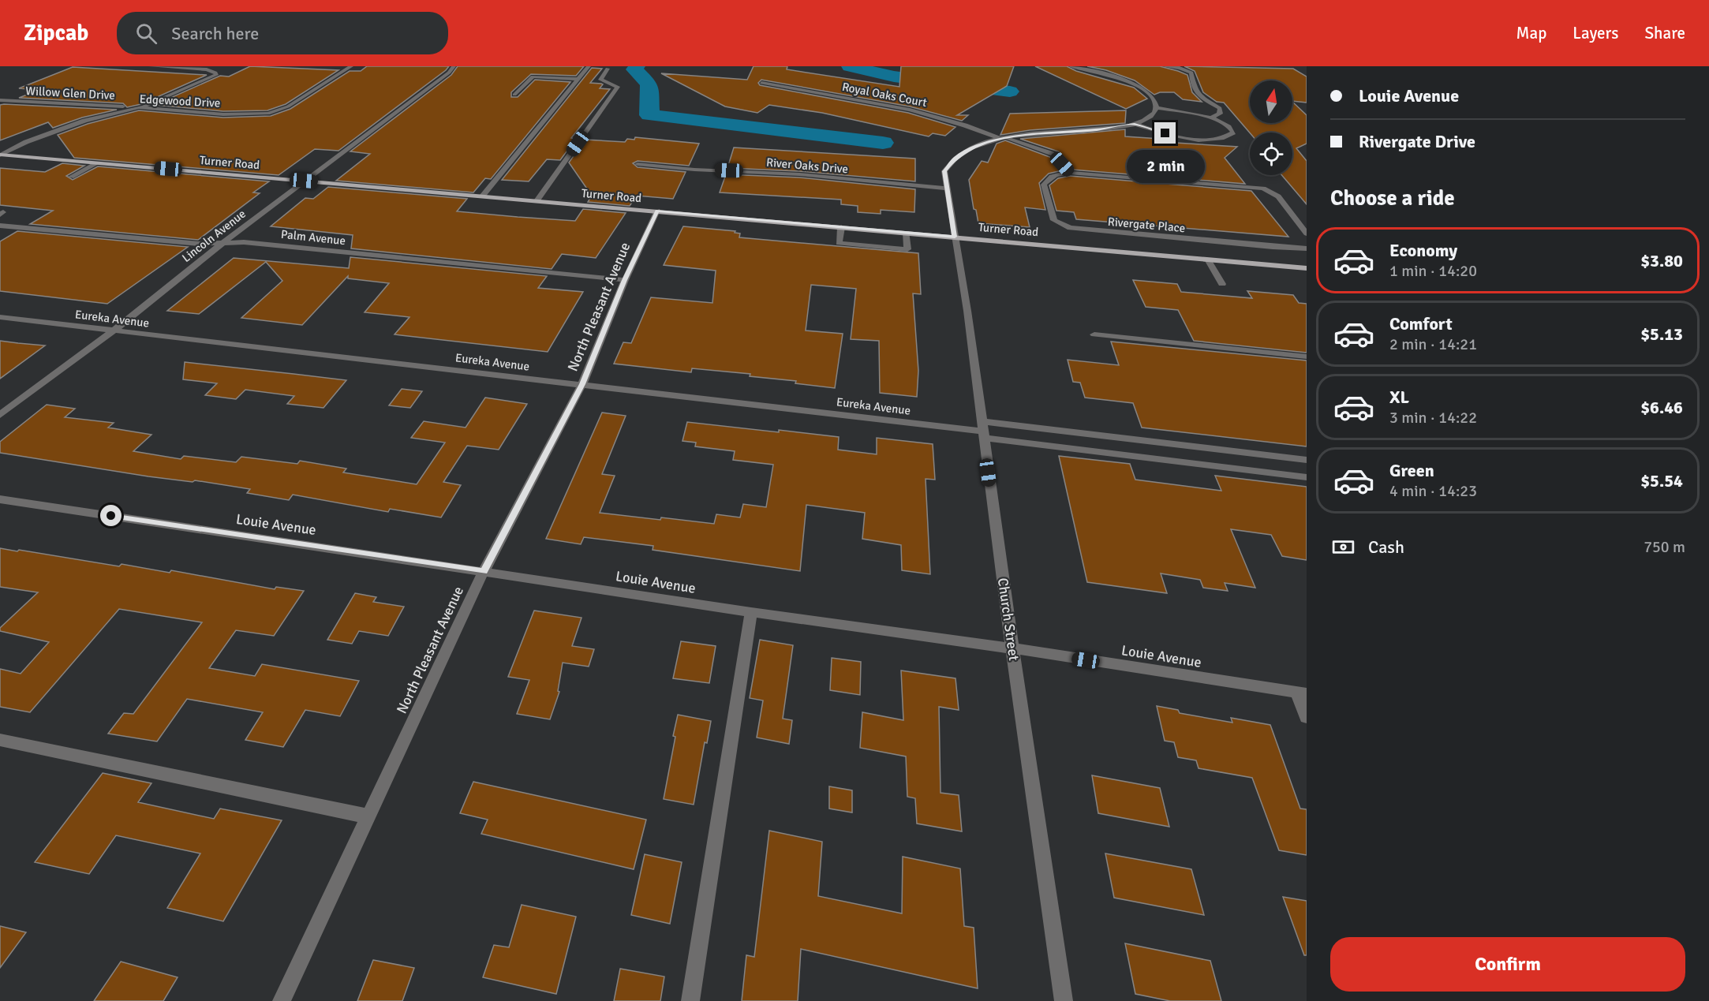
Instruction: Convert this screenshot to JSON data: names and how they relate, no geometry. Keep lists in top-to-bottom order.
{
  "streets": {
    "main road": ["Turner Road"],
    "street": [
      "Willow Glen Drive",
      "Royal Oaks Court",
      "Edgewood Drive",
      "River Oaks Drive",
      "Rivergate Place",
      "Lincoln Avenue",
      "Palm Avenue",
      "North Pleasant Avenue",
      "Eureka Avenue",
      "Louie Avenue",
      "Church Street"
    ]
  },
  "crossings": [
    ["Willow Glen Drive", "Edgewood Drive"],
    ["Royal Oaks Court", "Church Street"],
    ["Edgewood Drive", "Turner Road"],
    ["Turner Road", "Lincoln Avenue"],
    ["Turner Road", "North Pleasant Avenue"],
    ["Turner Road", "Church Street"],
    ["River Oaks Drive", "Church Street"],
    ["Lincoln Avenue", "Palm Avenue"],
    ["Lincoln Avenue", "Eureka Avenue"],
    ["Palm Avenue", "North Pleasant Avenue"],
    ["North Pleasant Avenue", "Eureka Avenue"],
    ["North Pleasant Avenue", "Louie Avenue"],
    ["Eureka Avenue", "Church Street"],
    ["Louie Avenue", "Church Street"]
  ],
  "north": "top",
  "page": {
    "header": "Zipcab",
    "search": "Search here",
    "nav": ["Map", "Layers", "Share"],
    "banner": ["Louie Avenue", "Rivergate Drive"],
    "bubble": "2 min",
    "heading": "Choose a ride",
    "list": [
      {
        "name": "Economy",
        "note": "1 min · 14:20",
        "value": "$3.80"
      },
      {
        "name": "Comfort",
        "note": "2 min · 14:21",
        "value": "$5.13"
      },
      {
        "name": "XL",
        "note": "3 min · 14:22",
        "value": "$6.46"
      },
      {
        "name": "Green",
        "note": "4 min · 14:23",
        "value": "$5.54"
      }
    ],
    "pay": ["Cash", "750 m"],
    "buttons": "Confirm"
  }
}
